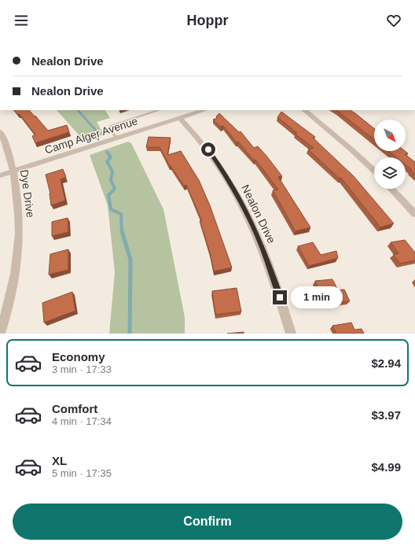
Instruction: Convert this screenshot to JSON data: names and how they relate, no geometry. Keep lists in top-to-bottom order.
{
  "streets": {
    "street": ["Camp Alger Avenue", "Dye Drive", "Nealon Drive"]
  },
  "crossings": [
    ["Camp Alger Avenue", "Dye Drive"],
    ["Camp Alger Avenue", "Nealon Drive"]
  ],
  "north": "bottom right",
  "page": {
    "header": "Hoppr",
    "banner": ["Nealon Drive", "Nealon Drive"],
    "bubble": "1 min",
    "list": [
      {
        "name": "Economy",
        "note": "3 min · 17:33",
        "value": "$2.94"
      },
      {
        "name": "Comfort",
        "note": "4 min · 17:34",
        "value": "$3.97"
      },
      {
        "name": "XL",
        "note": "5 min · 17:35",
        "value": "$4.99"
      }
    ],
    "buttons": "Confirm"
  }
}
